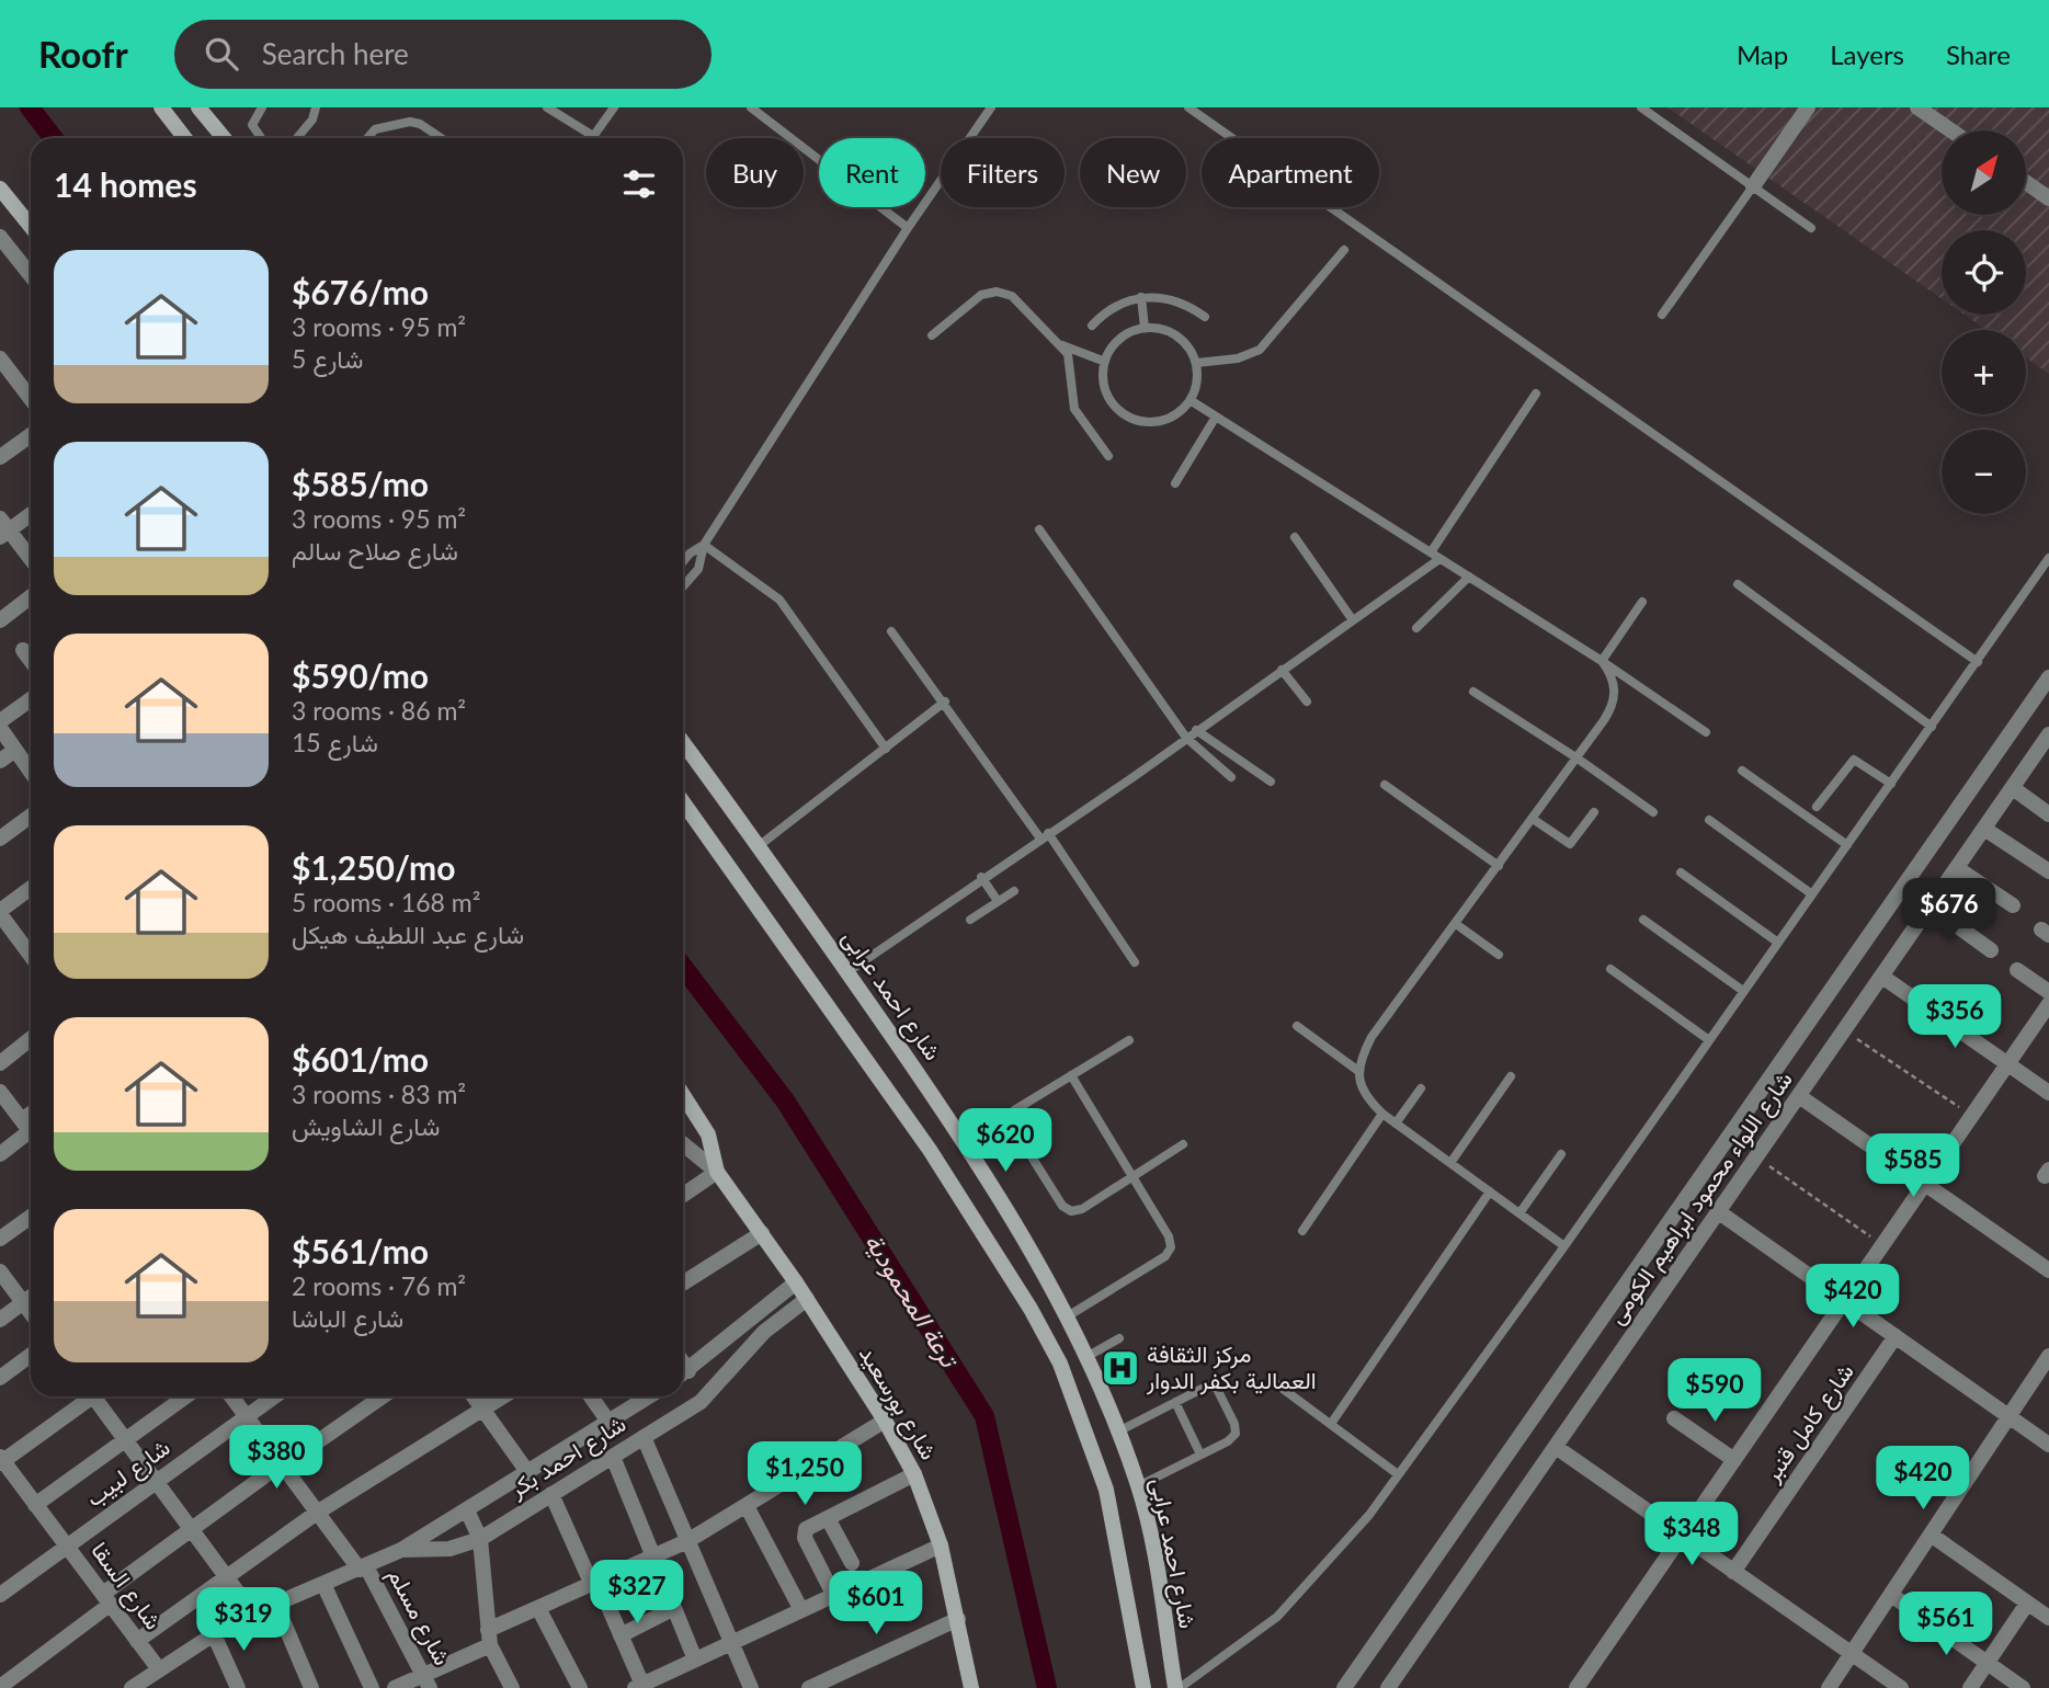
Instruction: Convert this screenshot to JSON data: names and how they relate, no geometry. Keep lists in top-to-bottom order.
{
  "streets": {
    "main road": ["شارع احمد عرابى", "شارع بورسعيد"],
    "street": [
      "شارع اللواء محمود ابراهيم الكومى",
      "شارع كامل قنبر",
      "شارع احمد بكر",
      "شارع لبيب",
      "شارع السقا",
      "شارع مسلم"
    ]
  },
  "crossings": [
    ["شارع بورسعيد", "شارع احمد بكر"],
    ["شارع احمد بكر", "شارع السقا"],
    ["شارع احمد بكر", "شارع مسلم"],
    ["شارع لبيب", "شارع السقا"],
    ["شارع لبيب", "شارع مسلم"]
  ],
  "water": ["ترعة المحمودية"],
  "places": {
    "hospital": ["مركز الثقافة العمالية بكفر الدوار"]
  },
  "north": "top right",
  "page": {
    "header": "Roofr",
    "search": "Search here",
    "nav": ["Map", "Layers", "Share"],
    "map_buttons": ["+", "−"],
    "chip": [
      "Buy",
      "Rent",
      "Filters",
      "New",
      "Apartment"
    ],
    "heading": "14 homes",
    "list": [
      {
        "name": "$676/mo",
        "note": "3 rooms · 95 m² · شارع 5"
      },
      {
        "name": "$585/mo",
        "note": "3 rooms · 95 m² · شارع صلاح سالم"
      },
      {
        "name": "$590/mo",
        "note": "3 rooms · 86 m² · شارع 15"
      },
      {
        "name": "$1,250/mo",
        "note": "5 rooms · 168 m² · شارع عبد اللطيف هيكل"
      },
      {
        "name": "$601/mo",
        "note": "3 rooms · 83 m² · شارع الشاويش"
      },
      {
        "name": "$561/mo",
        "note": "2 rooms · 76 m² · شارع الباشا"
      }
    ],
    "price": [
      "$676",
      "$356",
      "$620",
      "$585",
      "$420",
      "$590",
      "$380",
      "$1,250",
      "$420",
      "$348",
      "$327",
      "$601",
      "$319",
      "$561"
    ]
  }
}
